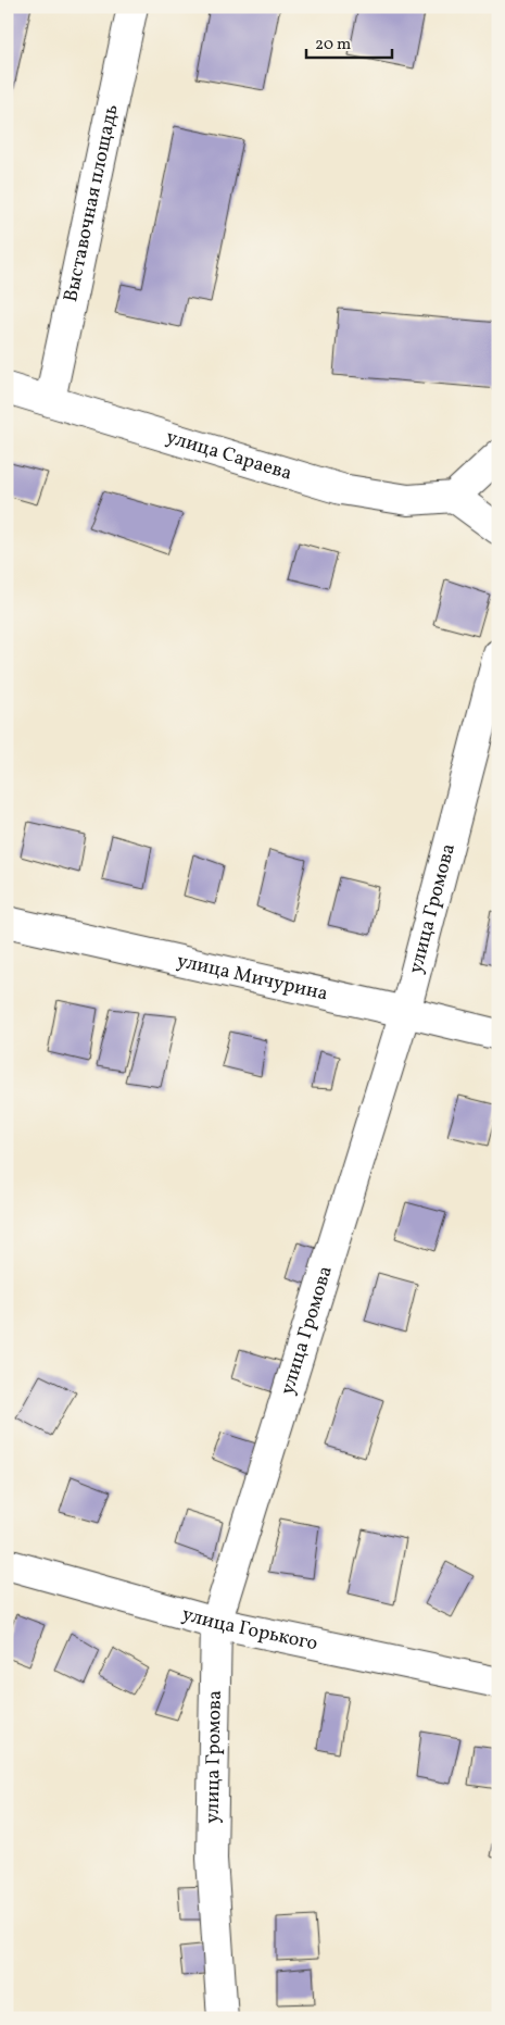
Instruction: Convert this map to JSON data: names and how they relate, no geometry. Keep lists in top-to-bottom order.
{
  "streets": {
    "street": [
      "Выставочная площадь",
      "улица Сараева",
      "улица Громова",
      "улица Мичурина",
      "улица Горького"
    ]
  },
  "crossings": [
    ["Выставочная площадь", "улица Сараева"],
    ["улица Громова", "улица Мичурина"],
    ["улица Громова", "улица Горького"]
  ],
  "scale_bar": "20 m"
}
